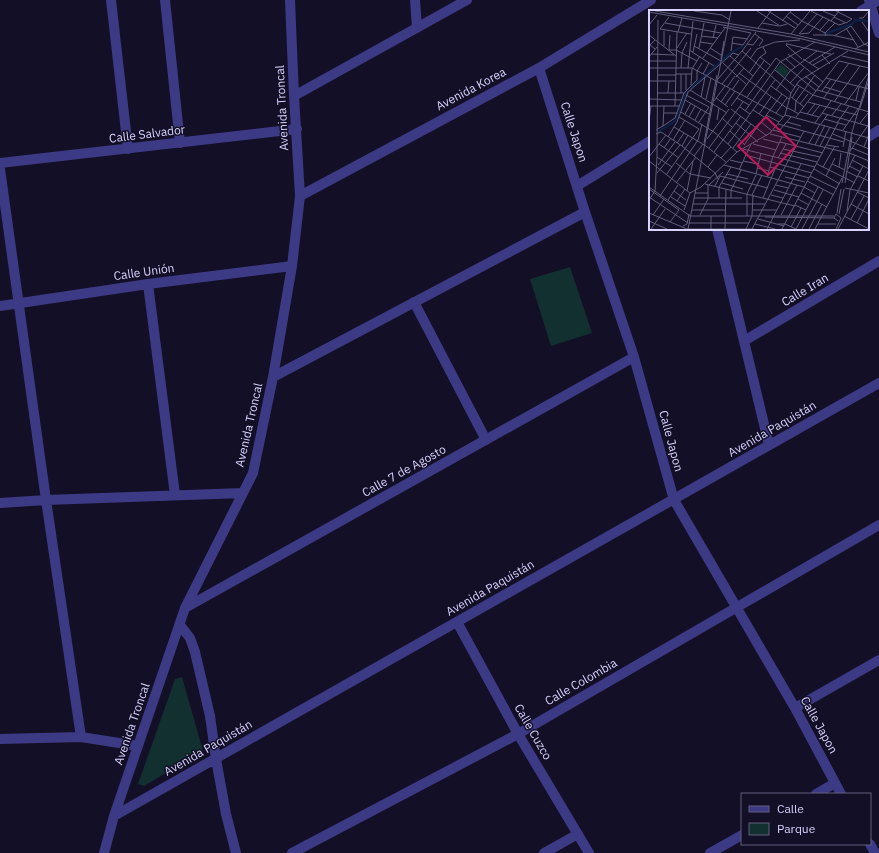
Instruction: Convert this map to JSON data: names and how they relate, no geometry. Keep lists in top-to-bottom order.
{
  "streets": {
    "street": [
      "Avenida Korea",
      "Avenida Troncal",
      "Calle Japon",
      "Calle Salvador",
      "Calle Unión",
      "Calle Iran",
      "Avenida Paquistán",
      "Calle 7 de Agosto",
      "Calle Colombia",
      "Calle Cuzco"
    ]
  },
  "crossings": [
    ["Avenida Korea", "Avenida Troncal"],
    ["Avenida Korea", "Calle Japon"],
    ["Avenida Troncal", "Calle Salvador"],
    ["Avenida Troncal", "Calle Unión"],
    ["Avenida Troncal", "Avenida Paquistán"],
    ["Avenida Troncal", "Calle 7 de Agosto"],
    ["Calle Japon", "Avenida Paquistán"],
    ["Calle Japon", "Calle 7 de Agosto"],
    ["Calle Japon", "Calle Colombia"],
    ["Avenida Paquistán", "Calle Cuzco"],
    ["Calle Colombia", "Calle Cuzco"]
  ],
  "legend": ["Calle", "Parque"]
}
